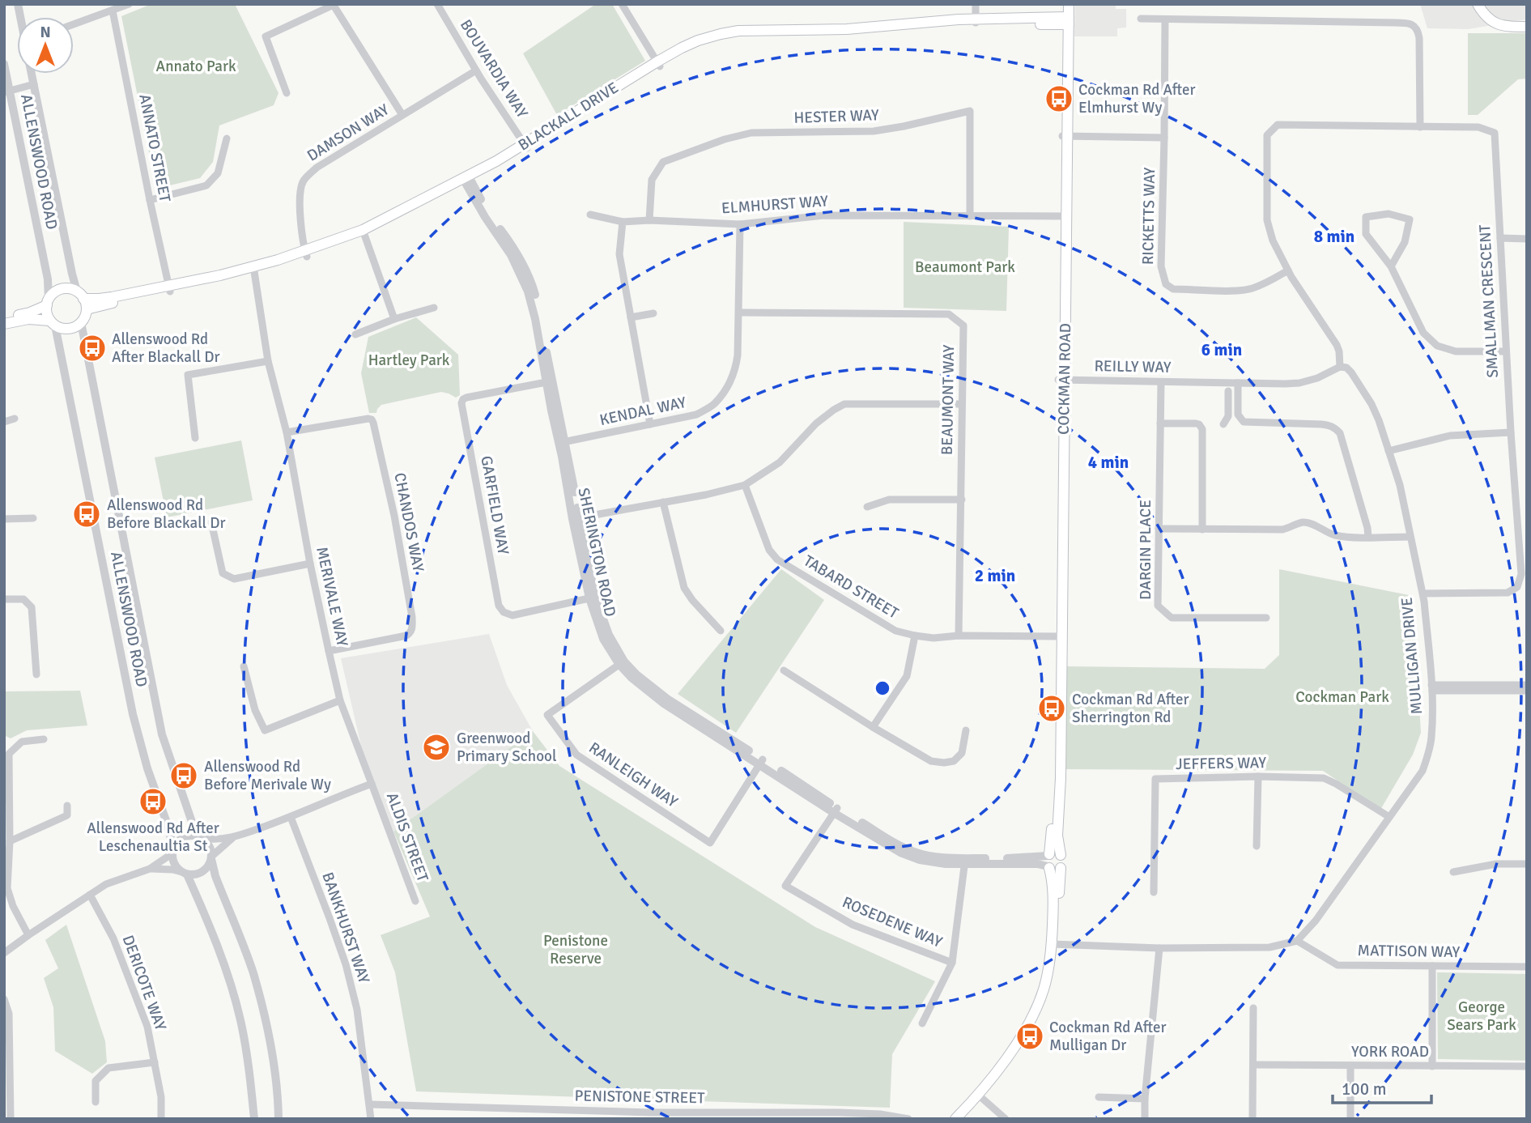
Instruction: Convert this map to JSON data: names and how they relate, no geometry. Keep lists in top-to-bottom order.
{
  "streets": {
    "main road": ["BLACKALL DRIVE", "COCKMAN ROAD"],
    "street": [
      "BOUVARDIA WAY",
      "HESTER WAY",
      "DAMSON WAY",
      "ANNATO STREET",
      "ALLENSWOOD ROAD",
      "ELMHURST WAY",
      "RICKETTS WAY",
      "SMALLMAN CRESCENT",
      "REILLY WAY",
      "BEAUMONT WAY",
      "KENDAL WAY",
      "GARFIELD WAY",
      "CHANDOS WAY",
      "DARGIN PLACE",
      "SHERINGTON ROAD",
      "TABARD STREET",
      "MERIVALE WAY",
      "MULLIGAN DRIVE",
      "JEFFERS WAY",
      "RANLEIGH WAY",
      "ALDIS STREET",
      "ROSEDENE WAY",
      "BANKHURST WAY",
      "MATTISON WAY",
      "DERICOTE WAY",
      "YORK ROAD",
      "PENISTONE STREET"
    ]
  },
  "crossings": [
    ["BOUVARDIA WAY", "BLACKALL DRIVE"],
    ["BOUVARDIA WAY", "DAMSON WAY"],
    ["BLACKALL DRIVE", "DAMSON WAY"],
    ["BLACKALL DRIVE", "ANNATO STREET"],
    ["BLACKALL DRIVE", "ALLENSWOOD ROAD"],
    ["BLACKALL DRIVE", "COCKMAN ROAD"],
    ["BLACKALL DRIVE", "SHERINGTON ROAD"],
    ["BLACKALL DRIVE", "MERIVALE WAY"],
    ["HESTER WAY", "ELMHURST WAY"],
    ["ELMHURST WAY", "COCKMAN ROAD"],
    ["ELMHURST WAY", "KENDAL WAY"],
    ["RICKETTS WAY", "SMALLMAN CRESCENT"],
    ["SMALLMAN CRESCENT", "MULLIGAN DRIVE"],
    ["REILLY WAY", "COCKMAN ROAD"],
    ["REILLY WAY", "DARGIN PLACE"],
    ["REILLY WAY", "MULLIGAN DRIVE"],
    ["COCKMAN ROAD", "SHERINGTON ROAD"],
    ["COCKMAN ROAD", "TABARD STREET"],
    ["BEAUMONT WAY", "KENDAL WAY"],
    ["BEAUMONT WAY", "TABARD STREET"],
    ["KENDAL WAY", "SHERINGTON ROAD"],
    ["GARFIELD WAY", "SHERINGTON ROAD"],
    ["CHANDOS WAY", "MERIVALE WAY"],
    ["SHERINGTON ROAD", "RANLEIGH WAY"],
    ["SHERINGTON ROAD", "ROSEDENE WAY"],
    ["MERIVALE WAY", "ALDIS STREET"],
    ["MULLIGAN DRIVE", "JEFFERS WAY"],
    ["MULLIGAN DRIVE", "MATTISON WAY"],
    ["BANKHURST WAY", "PENISTONE STREET"]
  ],
  "parks": [
    "Annato Park",
    "Beaumont Park",
    "Hartley Park",
    "Cockman Park",
    "Penistone Reserve",
    "George Sears Park"
  ],
  "places": {
    "bus stop": [
      "Cockman Rd After Elmhurst Wy",
      "Allenswood Rd After Blackall Dr",
      "Allenswood Rd Before Blackall Dr",
      "Cockman Rd After Sherrington Rd",
      "Allenswood Rd Before Merivale Wy",
      "Allenswood Rd After Leschenaultia St",
      "Cockman Rd After Mulligan Dr"
    ],
    "school or university": ["Greenwood Primary School"]
  },
  "scale_bar": "100 m",
  "north": "top",
  "rings": [
    "8 min",
    "6 min",
    "4 min",
    "2 min"
  ]
}
